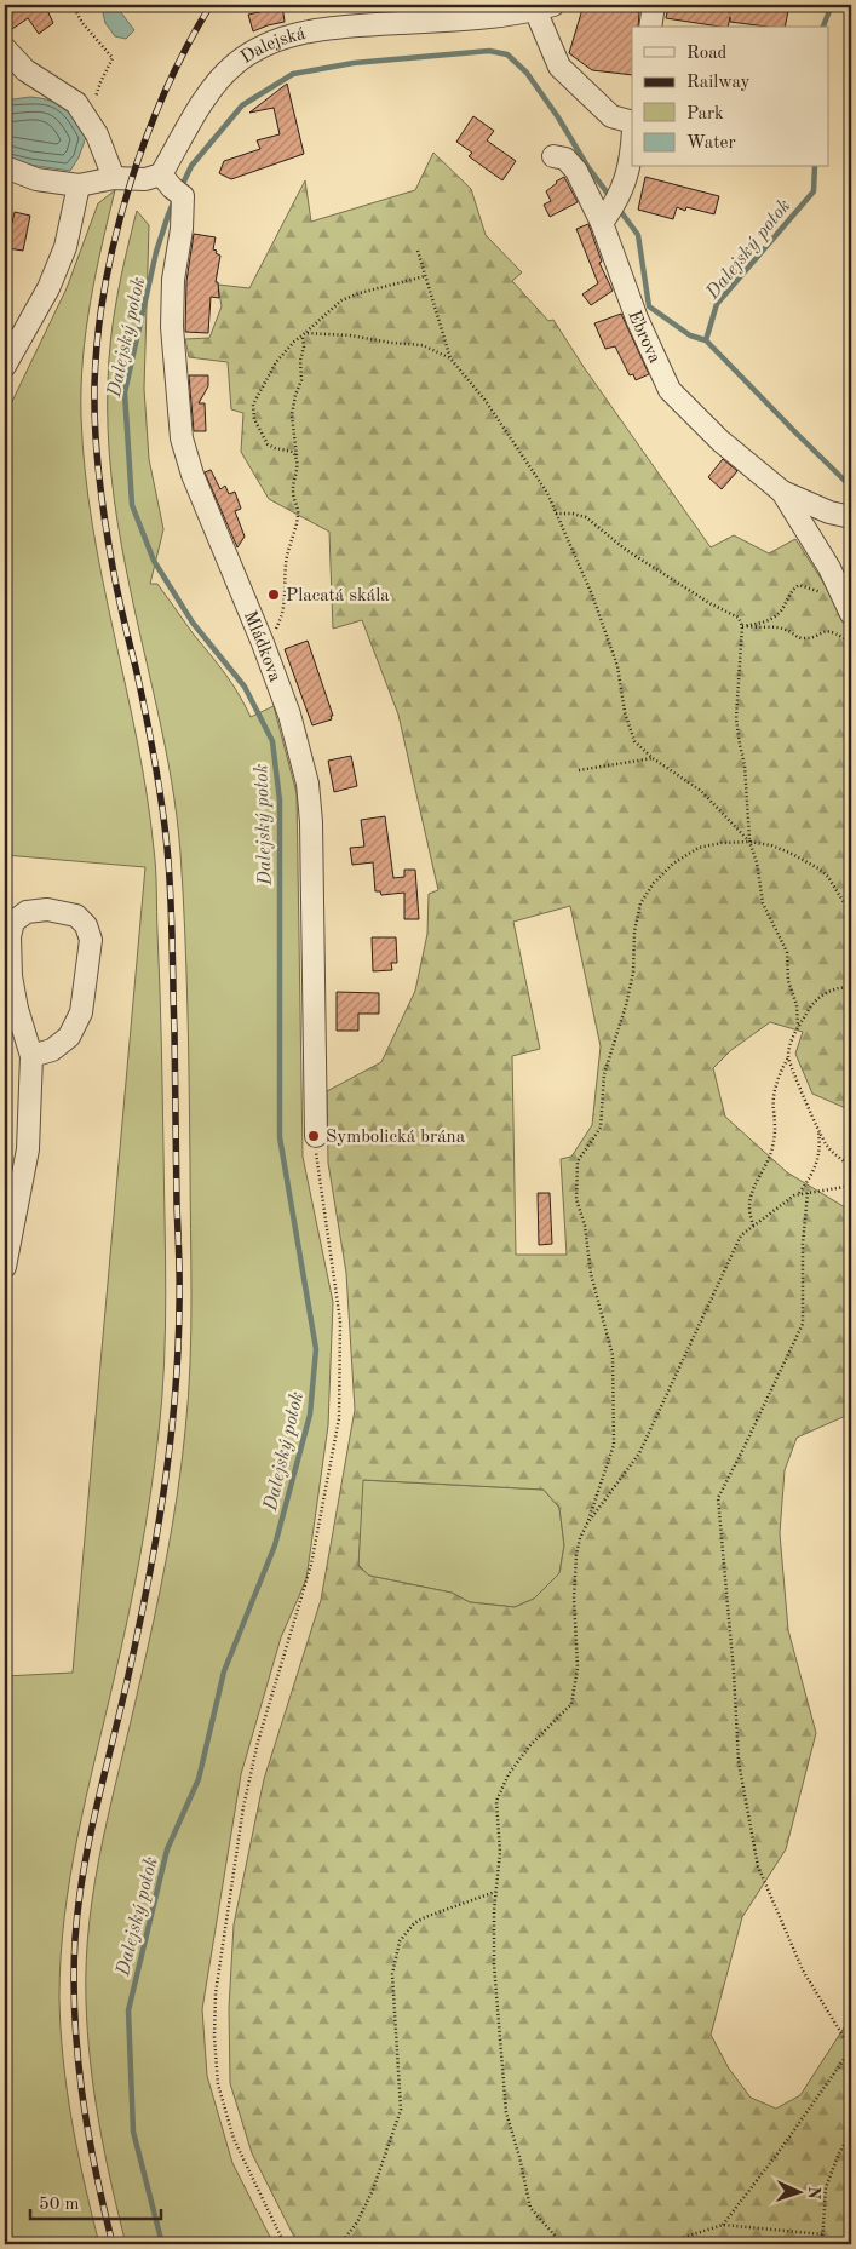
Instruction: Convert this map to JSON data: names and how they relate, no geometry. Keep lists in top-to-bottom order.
{
  "streets": {
    "street": ["Dalejská", "Ebrova", "Mládkova"]
  },
  "crossings": [
    ["Dalejská", "Mládkova"]
  ],
  "water": ["Dalejský potok"],
  "places": ["Placatá skála", "Symbolická brána"],
  "legend": [
    "Road",
    "Railway",
    "Park",
    "Water"
  ],
  "scale_bar": "50 m",
  "north": "right"
}
